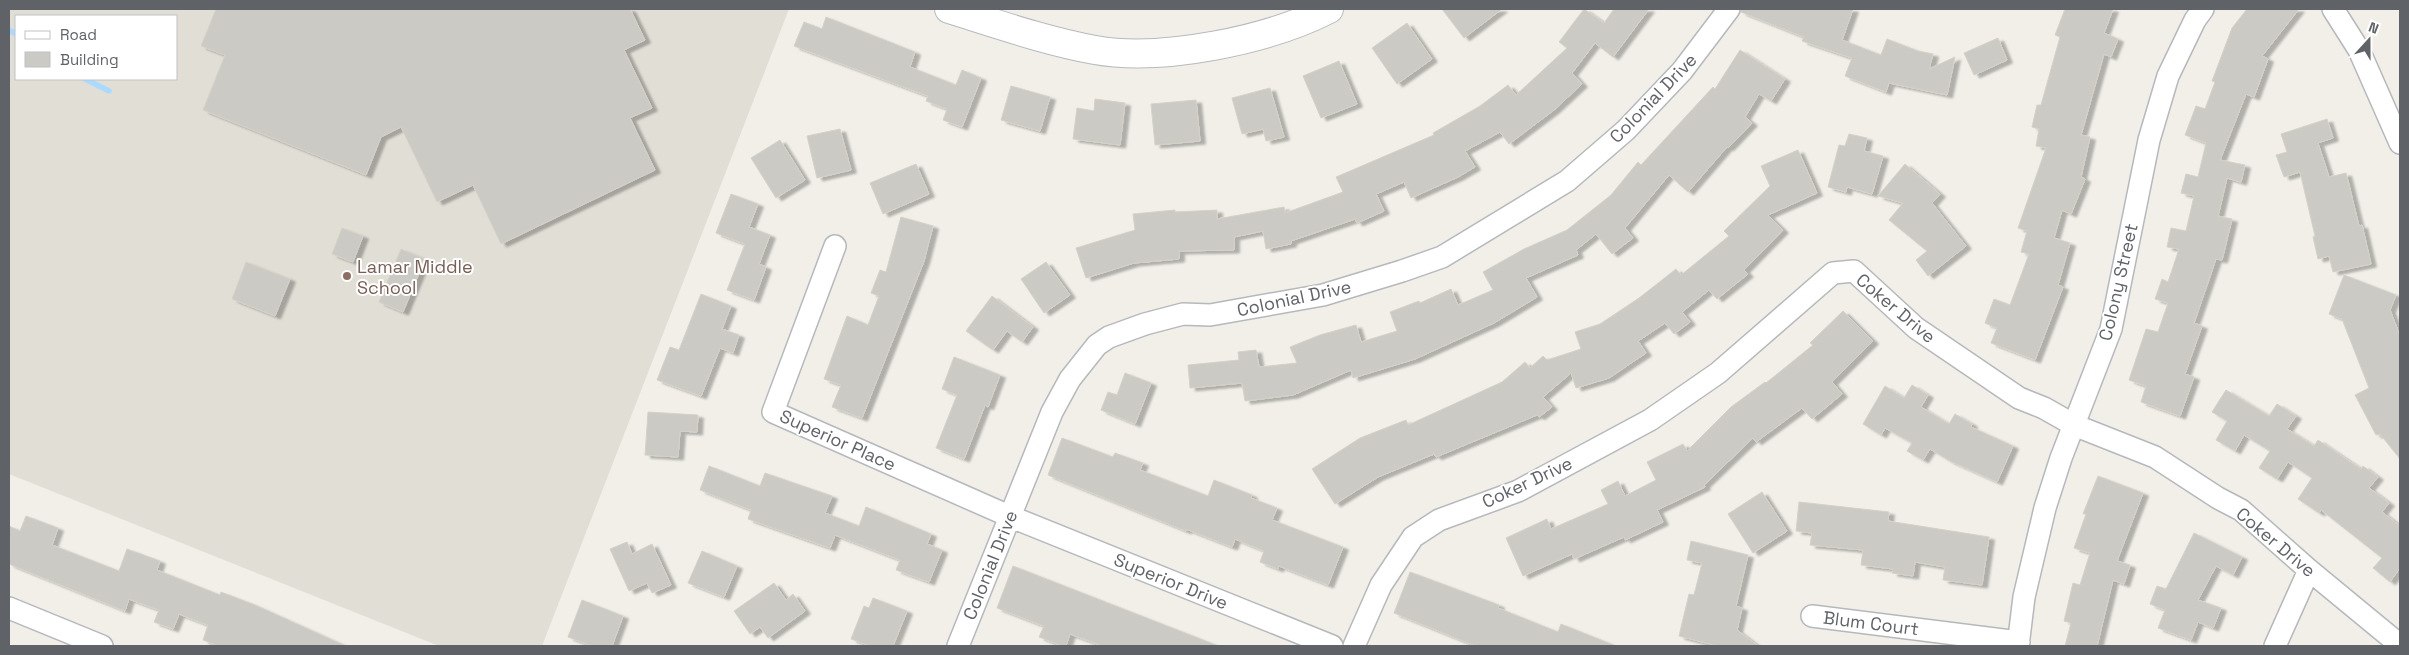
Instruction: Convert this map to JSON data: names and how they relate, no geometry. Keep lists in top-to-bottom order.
{
  "streets": {
    "street": [
      "Colonial Drive",
      "Colony Street",
      "Coker Drive",
      "Superior Place",
      "Superior Drive",
      "Blum Court"
    ]
  },
  "crossings": [
    ["Colonial Drive", "Superior Place"],
    ["Colonial Drive", "Superior Drive"],
    ["Colony Street", "Coker Drive"],
    ["Colony Street", "Blum Court"],
    ["Superior Place", "Superior Drive"]
  ],
  "places": ["Lamar Middle School"],
  "legend": ["Road", "Building"],
  "north": "top"
}
